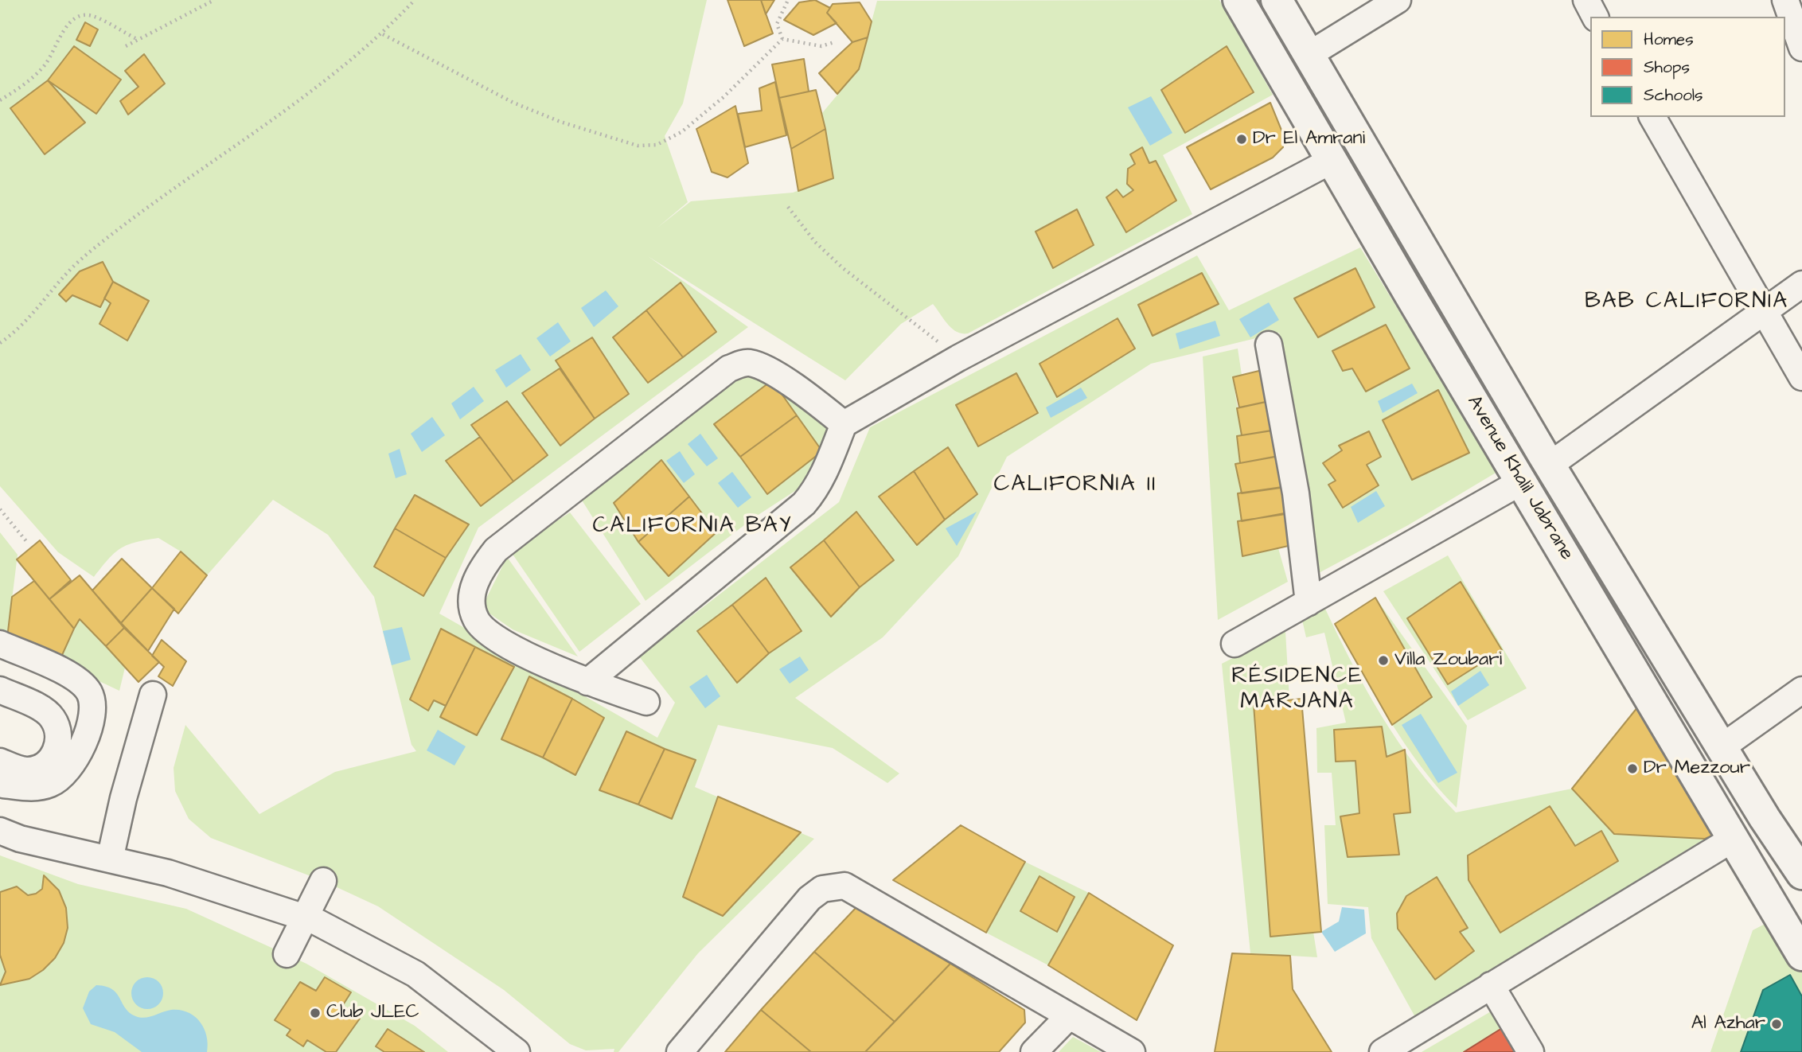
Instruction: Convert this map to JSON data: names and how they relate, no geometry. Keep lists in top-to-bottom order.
{
  "streets": {
    "main road": ["Avenue Khalil Jabrane"]
  },
  "districts": [
    "BAB CALIFORNIA",
    "CALIFORNIA II",
    "CALIFORNIA BAY",
    "RÉSIDENCE MARJANA"
  ],
  "places": [
    "Dr El Amrani",
    "Villa Zoubari",
    "Dr Mezzour",
    "Club JLEC",
    "Al Azhar"
  ],
  "legend": ["Homes", "Shops", "Schools"]
}
